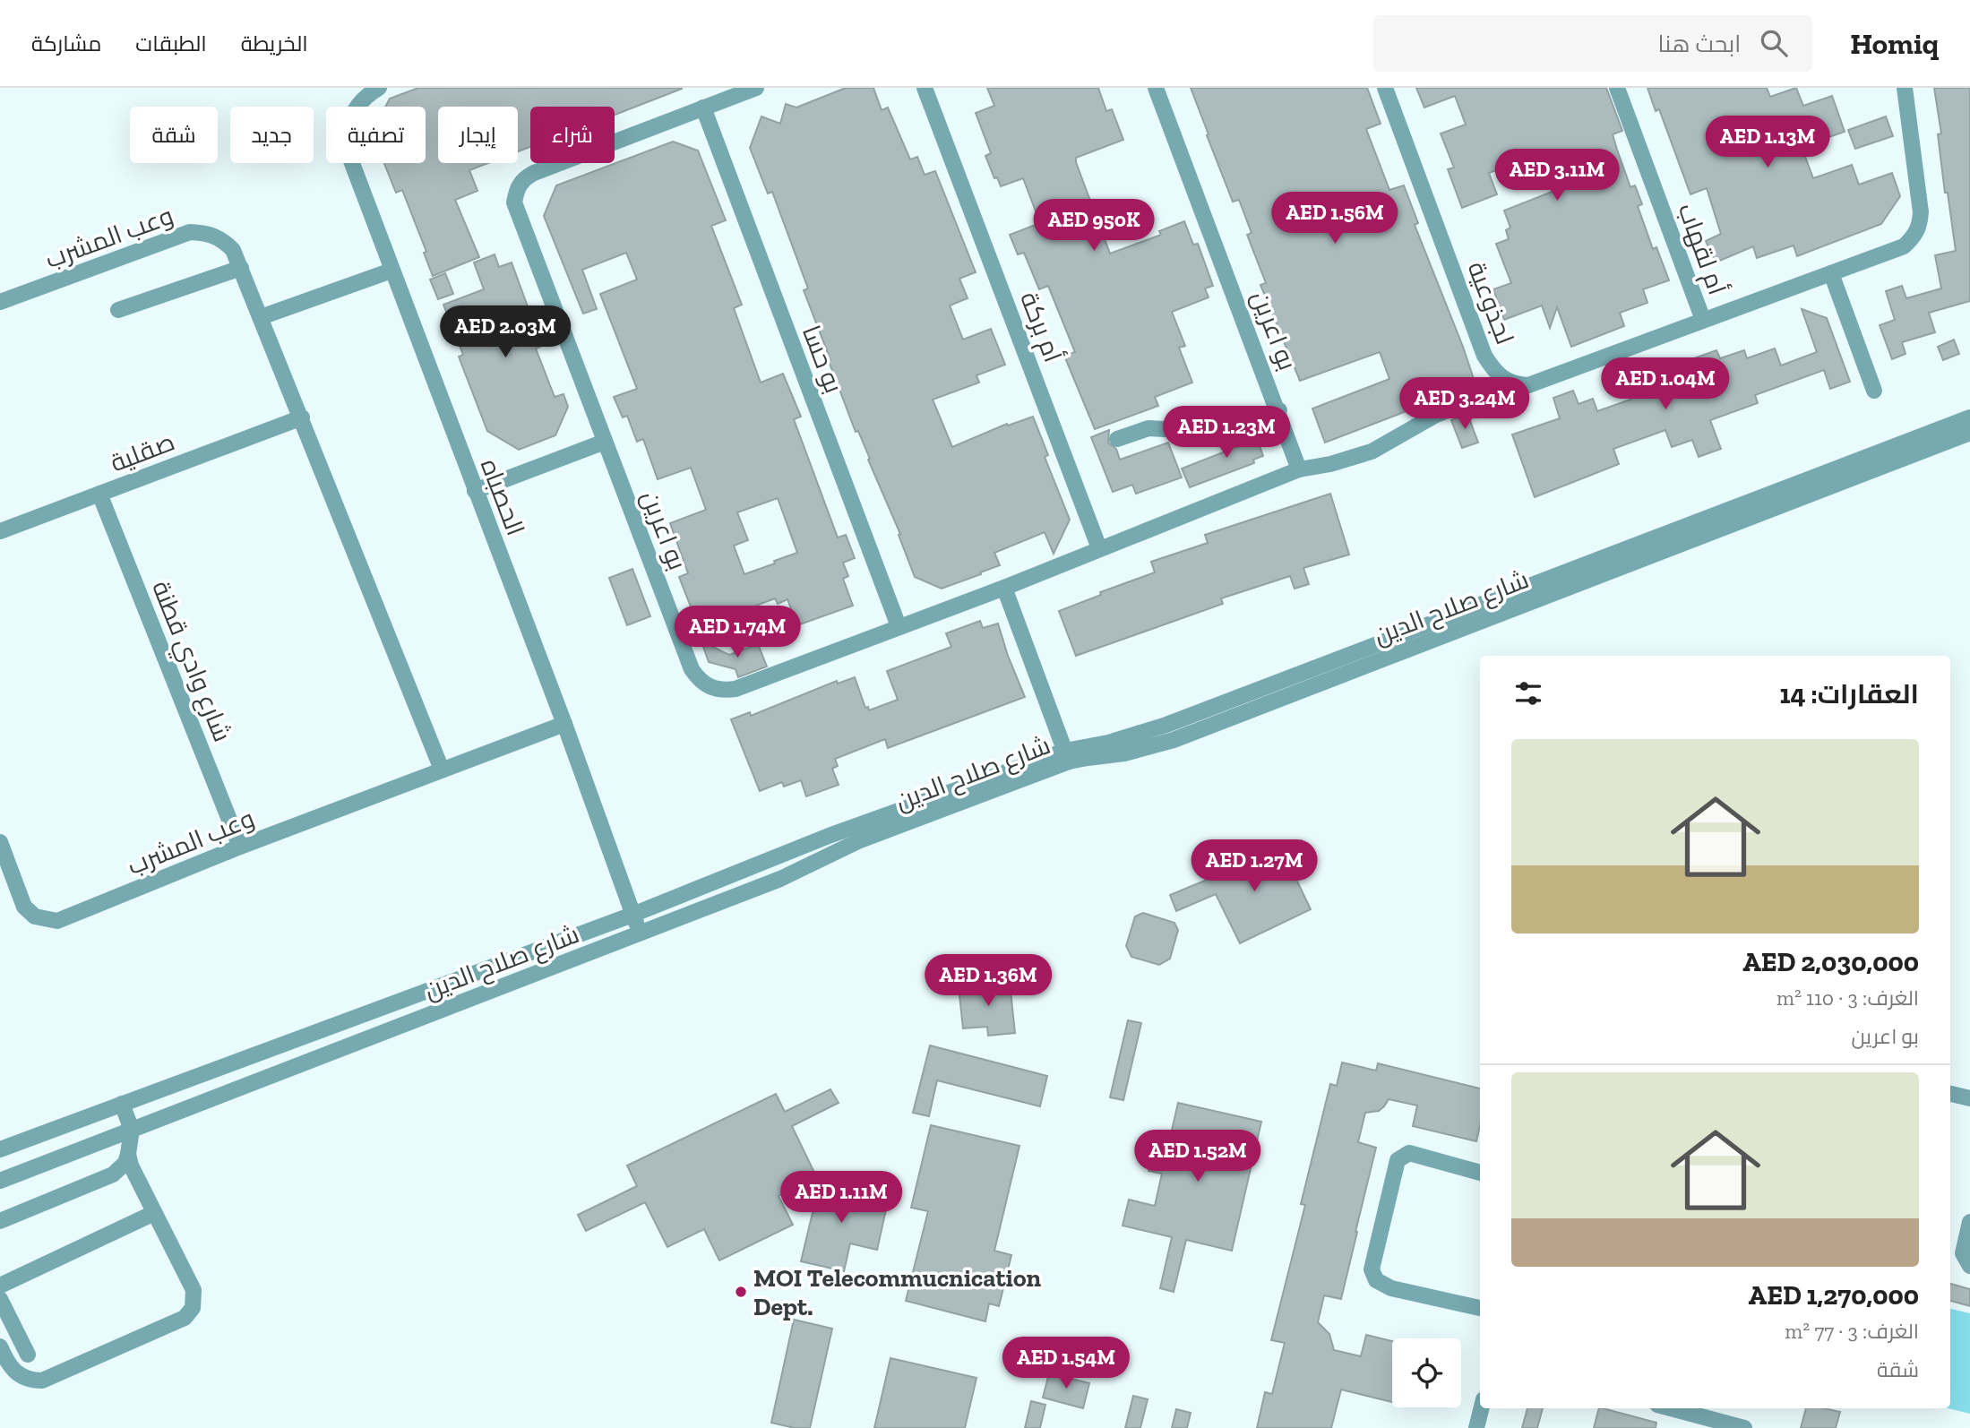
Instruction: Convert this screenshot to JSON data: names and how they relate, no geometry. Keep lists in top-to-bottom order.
{
  "streets": {
    "street": [
      "وعب المشرب",
      "أم لقهاب",
      "لجذوعية",
      "أم بركة",
      "بو اعرين",
      "بو حسا",
      "صقلية",
      "الحصباه",
      "شارع صلاح الدين",
      "شارع وادي قطنة"
    ]
  },
  "crossings": [
    ["وعب المشرب", "صقلية"],
    ["وعب المشرب", "الحصباه"],
    ["وعب المشرب", "شارع وادي قطنة"],
    ["أم بركة", "بو اعرين"],
    ["بو اعرين", "بو حسا"],
    ["صقلية", "شارع وادي قطنة"],
    ["الحصباه", "شارع صلاح الدين"]
  ],
  "places": ["MOI Telecommucnication Dept."],
  "page": {
    "header": "Homiq",
    "search": "ابحث هنا",
    "nav": ["الخريطة", "الطبقات", "مشاركة"],
    "chip": [
      "شراء",
      "إيجار",
      "تصفية",
      "جديد",
      "شقة"
    ],
    "price": [
      "AED 1.13M",
      "AED 3.11M",
      "AED 1.56M",
      "AED 950K",
      "AED 2.03M",
      "AED 1.04M",
      "AED 3.24M",
      "AED 1.23M",
      "AED 1.74M",
      "AED 1.27M",
      "AED 1.36M",
      "AED 1.52M",
      "AED 1.11M",
      "AED 1.54M"
    ],
    "heading": "العقارات: 14",
    "list": [
      {
        "name": "AED 2,030,000",
        "note": "الغرف: 3 · 110 m² · بو اعرين"
      },
      {
        "name": "AED 1,270,000",
        "note": "الغرف: 3 · 77 m² · شقة"
      }
    ]
  }
}
